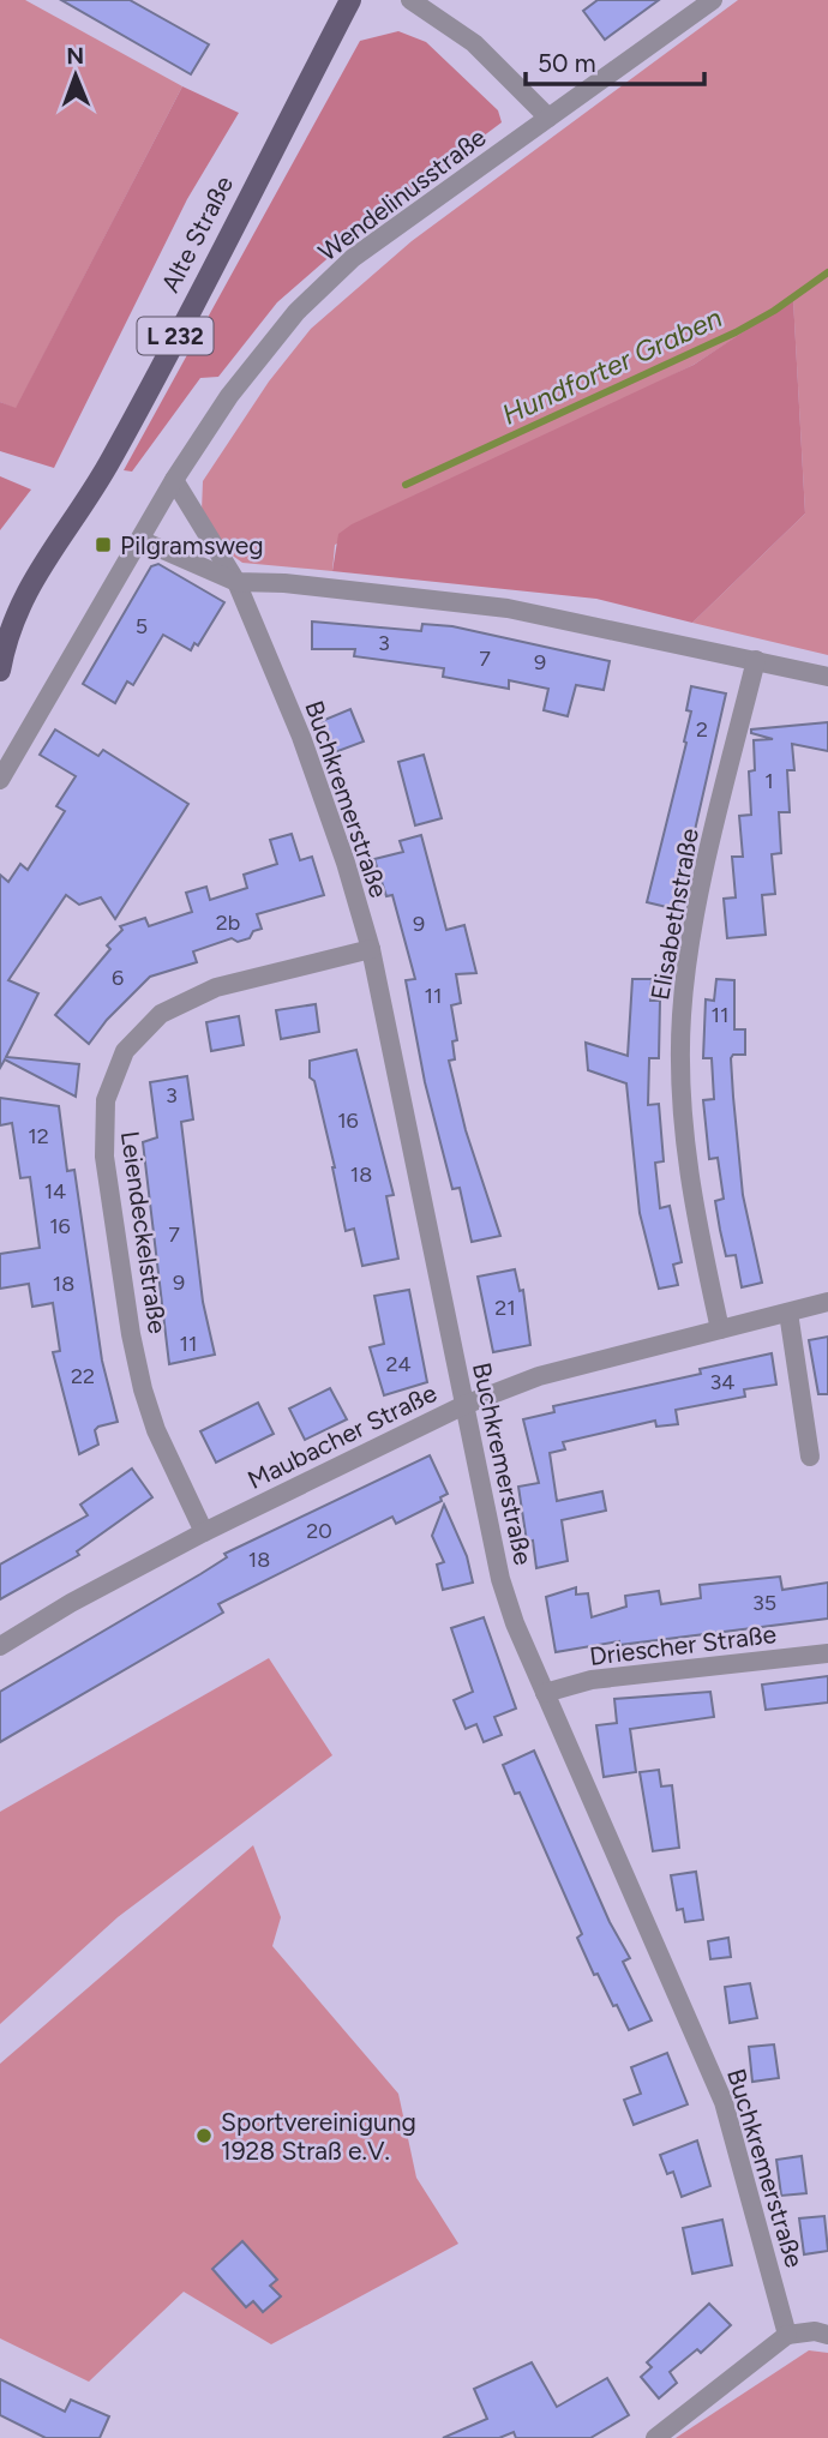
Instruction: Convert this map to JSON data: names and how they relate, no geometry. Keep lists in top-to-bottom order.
{
  "streets": {
    "main road": ["Alte Straße", "L 232"],
    "street": [
      "Wendelinusstraße",
      "Buchkremerstraße",
      "Elisabethstraße",
      "Leiendeckelstraße",
      "Maubacher Straße",
      "Driescher Straße"
    ]
  },
  "crossings": [
    ["Buchkremerstraße", "Leiendeckelstraße"],
    ["Buchkremerstraße", "Maubacher Straße"],
    ["Buchkremerstraße", "Driescher Straße"],
    ["Elisabethstraße", "Maubacher Straße"],
    ["Leiendeckelstraße", "Maubacher Straße"]
  ],
  "water": ["Hundforter Graben"],
  "places": {
    "transit": ["Pilgramsweg"],
    "other": ["Sportvereinigung 1928 Straß e.V."]
  },
  "house_numbers": [
    "5",
    "3",
    "7",
    "9",
    "2",
    "1",
    "2b",
    "9",
    "6",
    "11",
    "11",
    "3",
    "16",
    "12",
    "18",
    "14",
    "16",
    "7",
    "9",
    "18",
    "21",
    "11",
    "24",
    "22",
    "34",
    "20",
    "18",
    "35"
  ],
  "scale_bar": "50 m",
  "north": "top"
}
